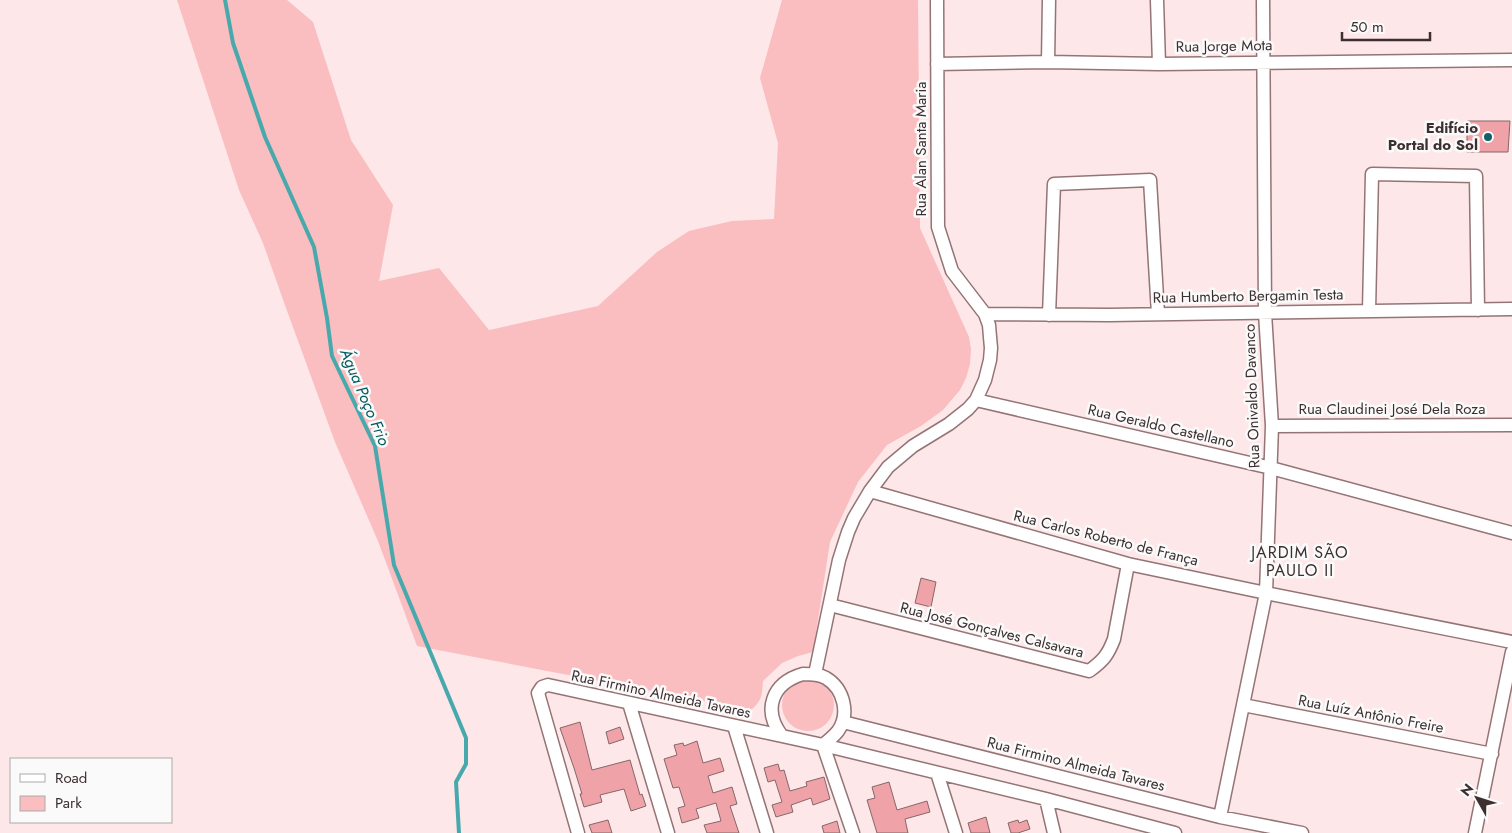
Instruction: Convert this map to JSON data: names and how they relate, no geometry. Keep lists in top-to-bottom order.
{
  "streets": {
    "street": [
      "Rua Jorge Mota",
      "Rua Alan Santa Maria",
      "Rua Humberto Bergamin Testa",
      "Rua Onivaldo Davanco",
      "Rua Claudinei José Dela Roza",
      "Rua Geraldo Castellano",
      "Rua Carlos Roberto de França",
      "Rua José Gonçalves Calsavara",
      "Rua Firmino Almeida Tavares",
      "Rua Luíz Antônio Freire"
    ]
  },
  "crossings": [
    ["Rua Jorge Mota", "Rua Alan Santa Maria"],
    ["Rua Jorge Mota", "Rua Onivaldo Davanco"],
    ["Rua Alan Santa Maria", "Rua Humberto Bergamin Testa"],
    ["Rua Humberto Bergamin Testa", "Rua Onivaldo Davanco"],
    ["Rua Onivaldo Davanco", "Rua Claudinei José Dela Roza"],
    ["Rua Onivaldo Davanco", "Rua Geraldo Castellano"],
    ["Rua Onivaldo Davanco", "Rua Carlos Roberto de França"],
    ["Rua Onivaldo Davanco", "Rua Firmino Almeida Tavares"],
    ["Rua Onivaldo Davanco", "Rua Luíz Antônio Freire"],
    ["Rua Carlos Roberto de França", "Rua José Gonçalves Calsavara"]
  ],
  "districts": ["JARDIM SÃO PAULO II"],
  "water": ["Água Poço Frio"],
  "places": ["Edifício Portal do Sol"],
  "legend": ["Road", "Park"],
  "scale_bar": "50 m",
  "north": "top left"
}
